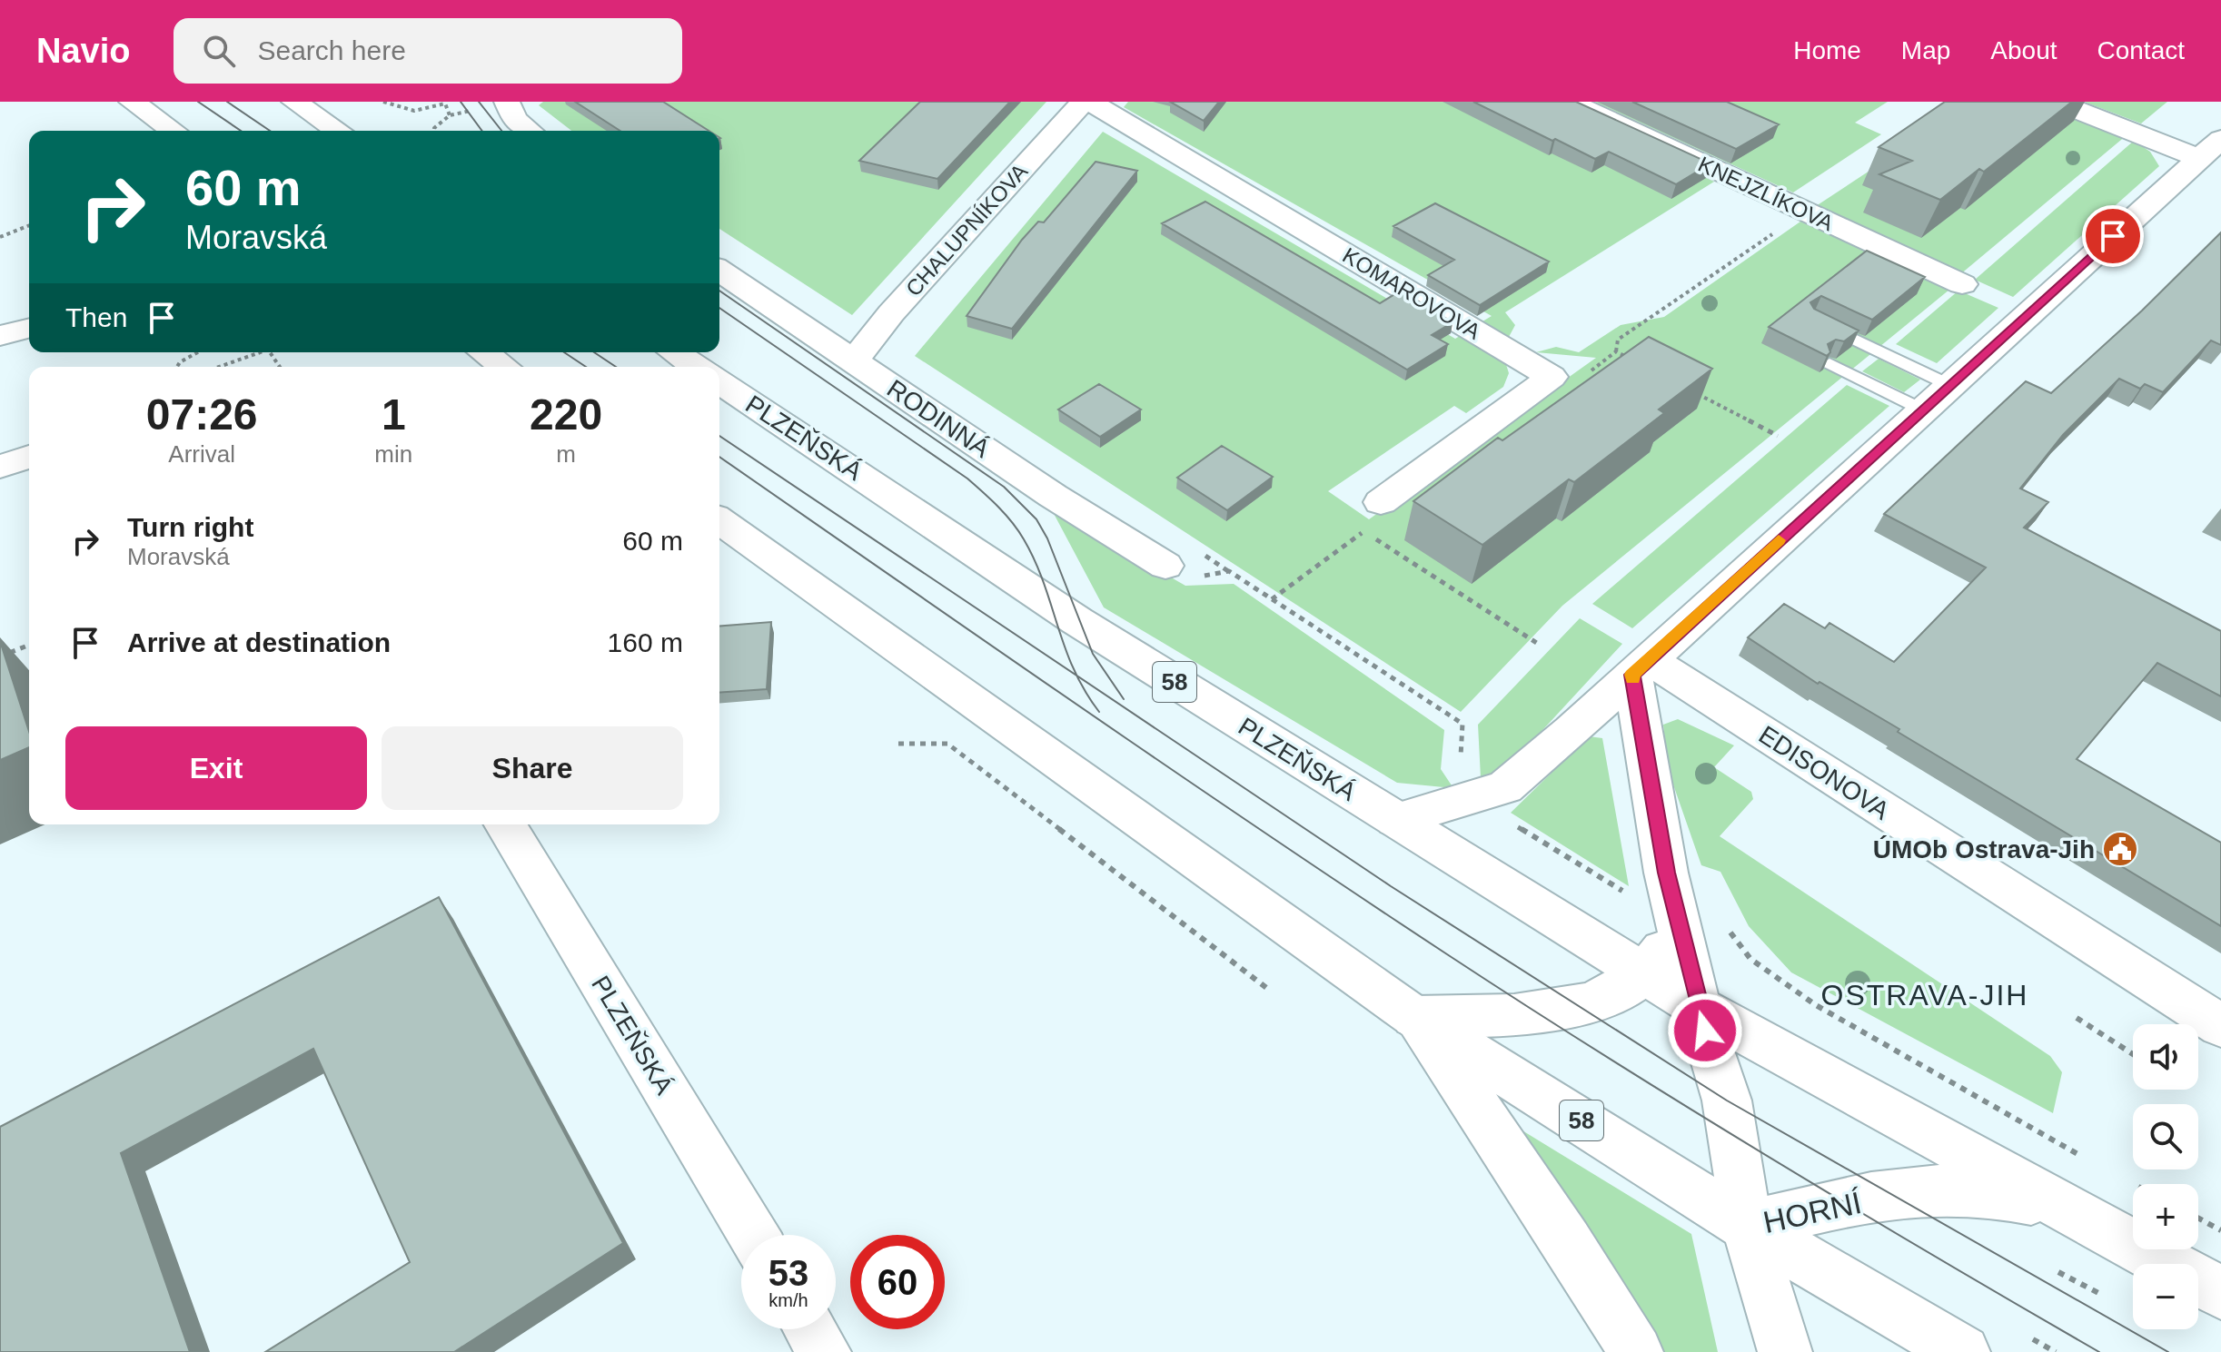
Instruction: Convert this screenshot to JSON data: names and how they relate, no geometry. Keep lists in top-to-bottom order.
{
  "streets": {
    "street": [
      "KNEJZLÍKOVA",
      "CHALUPNÍKOVA",
      "KOMAROVOVA",
      "RODINNÁ",
      "PLZEŇSKÁ",
      "58",
      "EDISONOVA",
      "HORNÍ"
    ]
  },
  "crossings": [
    ["CHALUPNÍKOVA", "RODINNÁ"],
    ["PLZEŇSKÁ", "HORNÍ"],
    ["58", "HORNÍ"]
  ],
  "districts": ["OSTRAVA-JIH"],
  "places": {
    "public building": ["ÚMOb Ostrava-Jih"]
  },
  "page": {
    "header": "Navio",
    "search": "Search here",
    "nav": [
      "Home",
      "Map",
      "About",
      "Contact"
    ],
    "turn": ["60 m", "Moravská"],
    "then": "Then",
    "eta": [
      "07:26",
      "Arrival",
      "1",
      "min",
      "220",
      "m"
    ],
    "list": [
      {
        "name": "Turn right",
        "note": "Moravská",
        "value": "60 m"
      },
      {
        "name": "Arrive at destination",
        "value": "160 m"
      }
    ],
    "buttons": ["Exit", "Share"],
    "map_buttons": ["+", "−"],
    "speed": "53 km/h",
    "limit": "60"
  }
}
